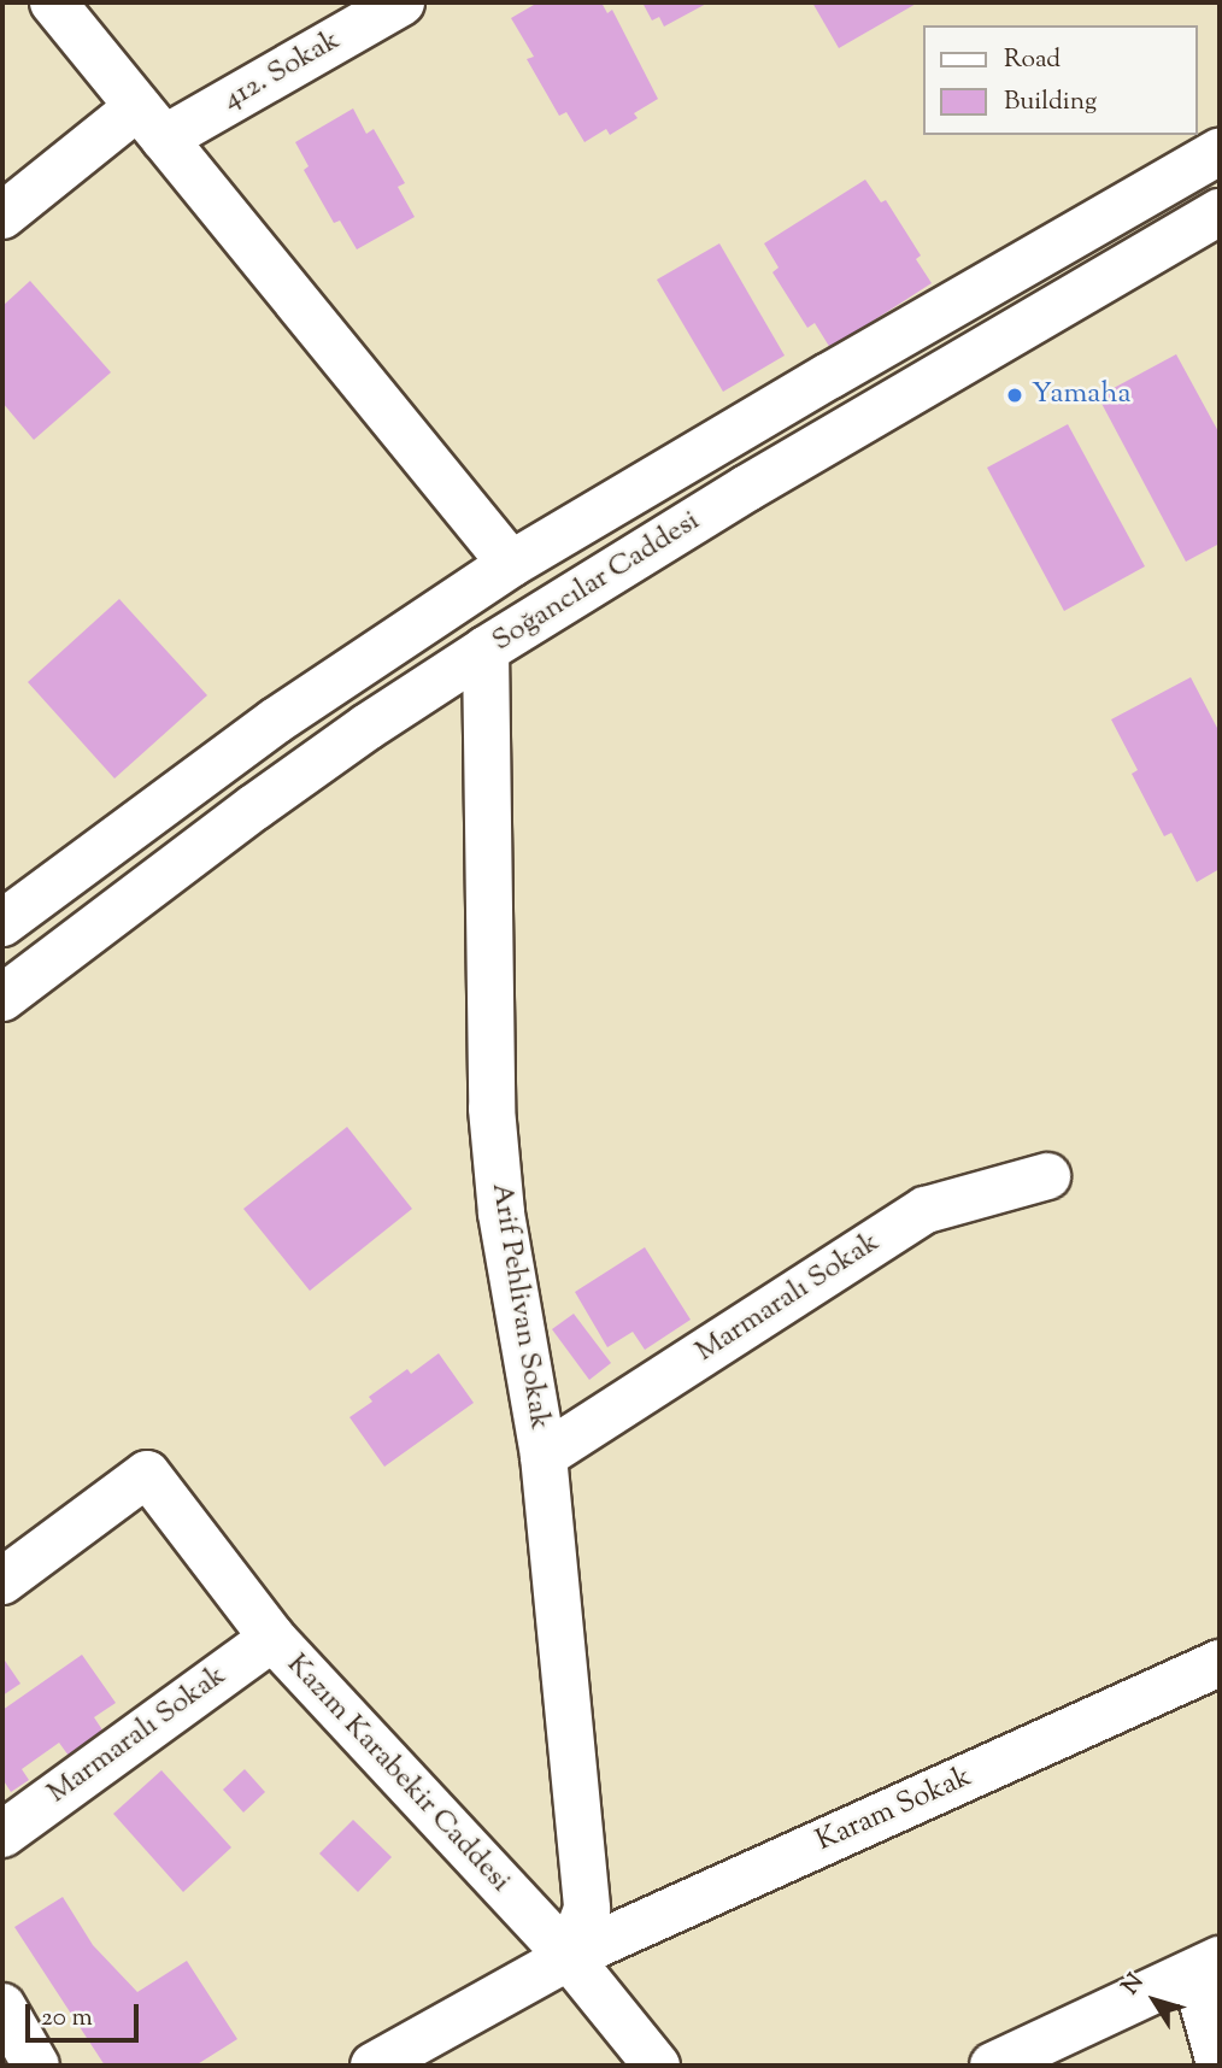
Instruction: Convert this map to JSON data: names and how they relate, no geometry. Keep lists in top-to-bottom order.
{
  "streets": {
    "street": [
      "412. Sokak",
      "Soğancılar Caddesi",
      "Marmaralı Sokak",
      "Arif Pehlivan Sokak",
      "Kazım Karabekir Caddesi",
      "Karam Sokak"
    ]
  },
  "crossings": [
    ["Soğancılar Caddesi", "Arif Pehlivan Sokak"],
    ["Marmaralı Sokak", "Arif Pehlivan Sokak"],
    ["Marmaralı Sokak", "Kazım Karabekir Caddesi"],
    ["Arif Pehlivan Sokak", "Kazım Karabekir Caddesi"],
    ["Arif Pehlivan Sokak", "Karam Sokak"],
    ["Kazım Karabekir Caddesi", "Karam Sokak"]
  ],
  "places": ["Yamaha"],
  "legend": ["Road", "Building"],
  "scale_bar": "20 m",
  "north": "top left"
}
